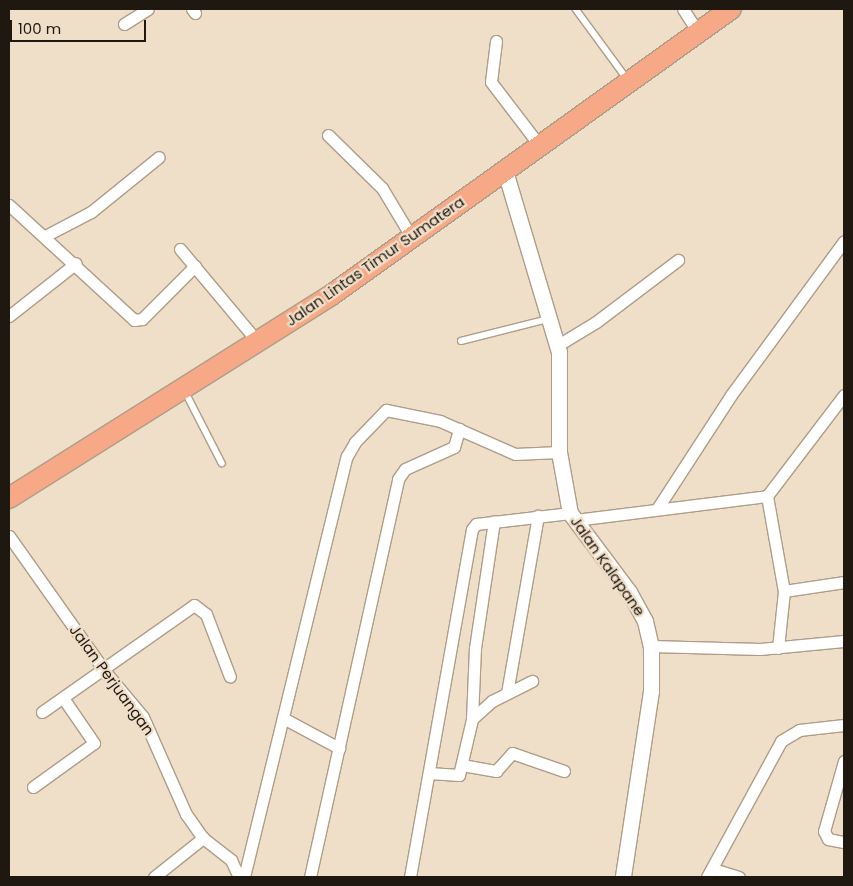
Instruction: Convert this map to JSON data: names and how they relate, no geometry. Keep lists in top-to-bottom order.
{
  "streets": {
    "highway": ["Jalan Lintas Timur Sumatera"],
    "street": ["Jalan Kalapane", "Jalan Perjuangan"]
  },
  "crossings": [
    ["Jalan Lintas Timur Sumatera", "Jalan Kalapane"]
  ],
  "scale_bar": "100 m"
}
